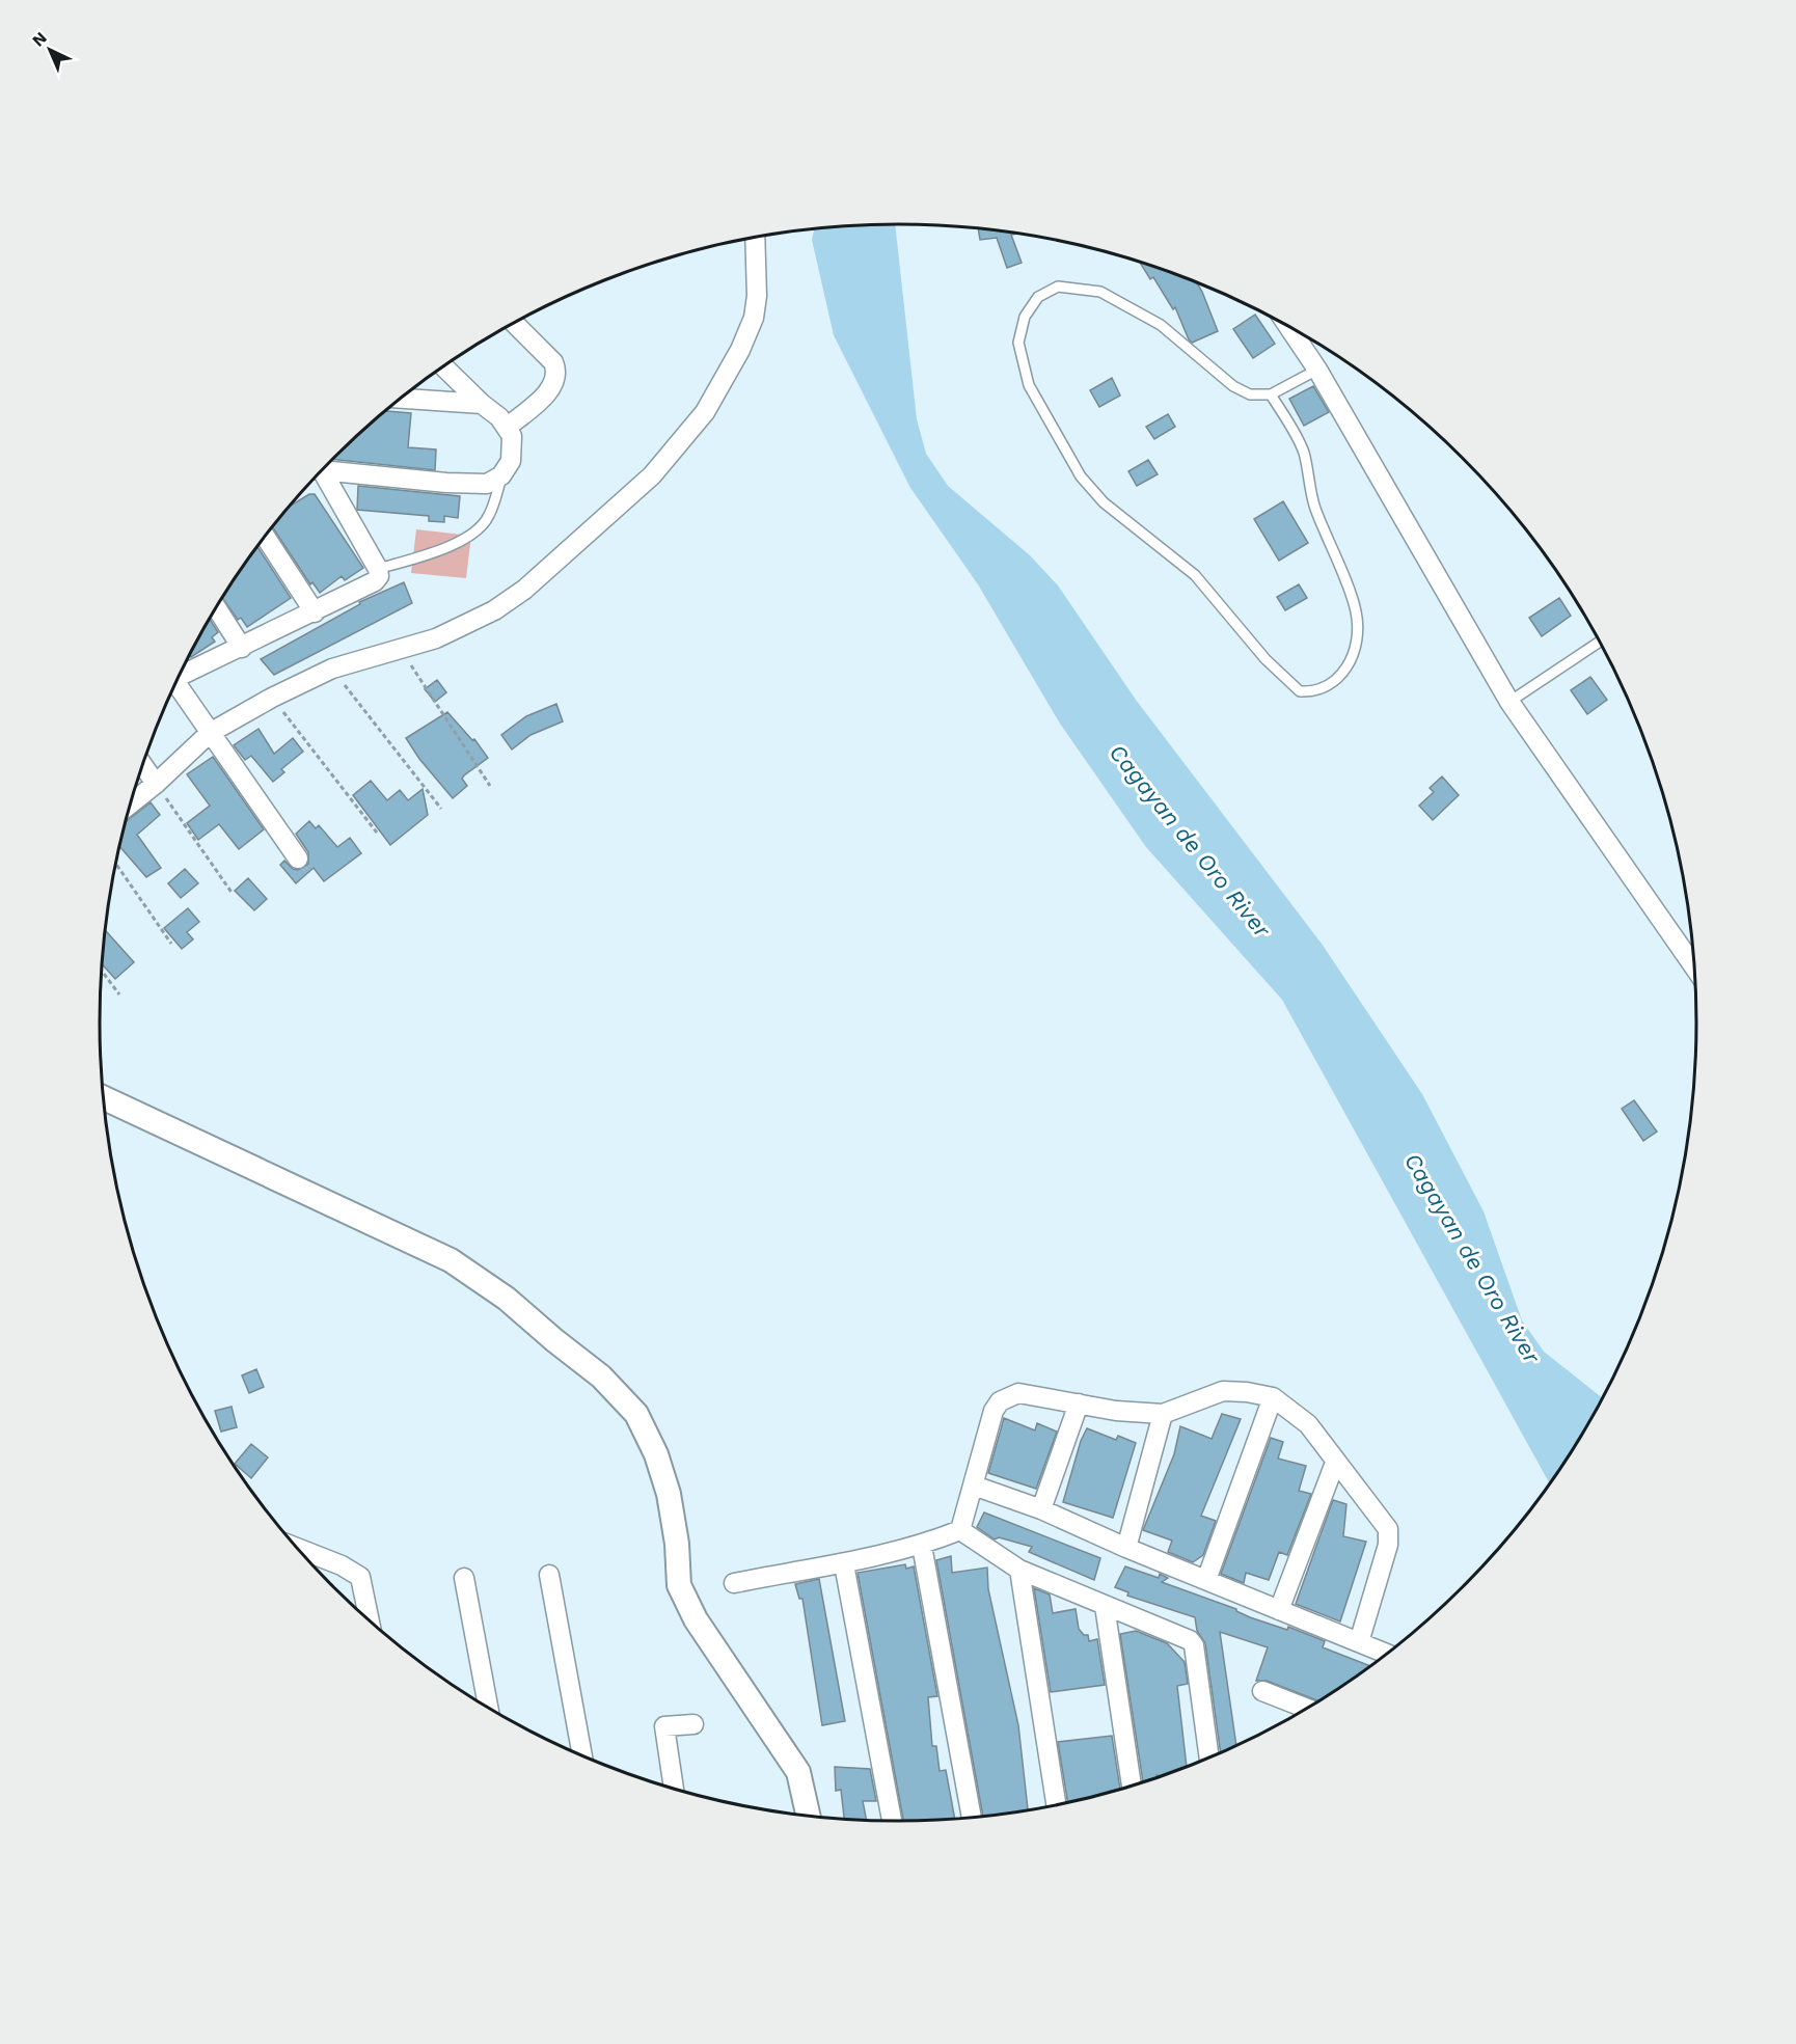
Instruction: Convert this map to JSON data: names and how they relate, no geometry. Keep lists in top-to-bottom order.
{
  "water": ["Cagayan de Oro River"],
  "north": "top left"
}
